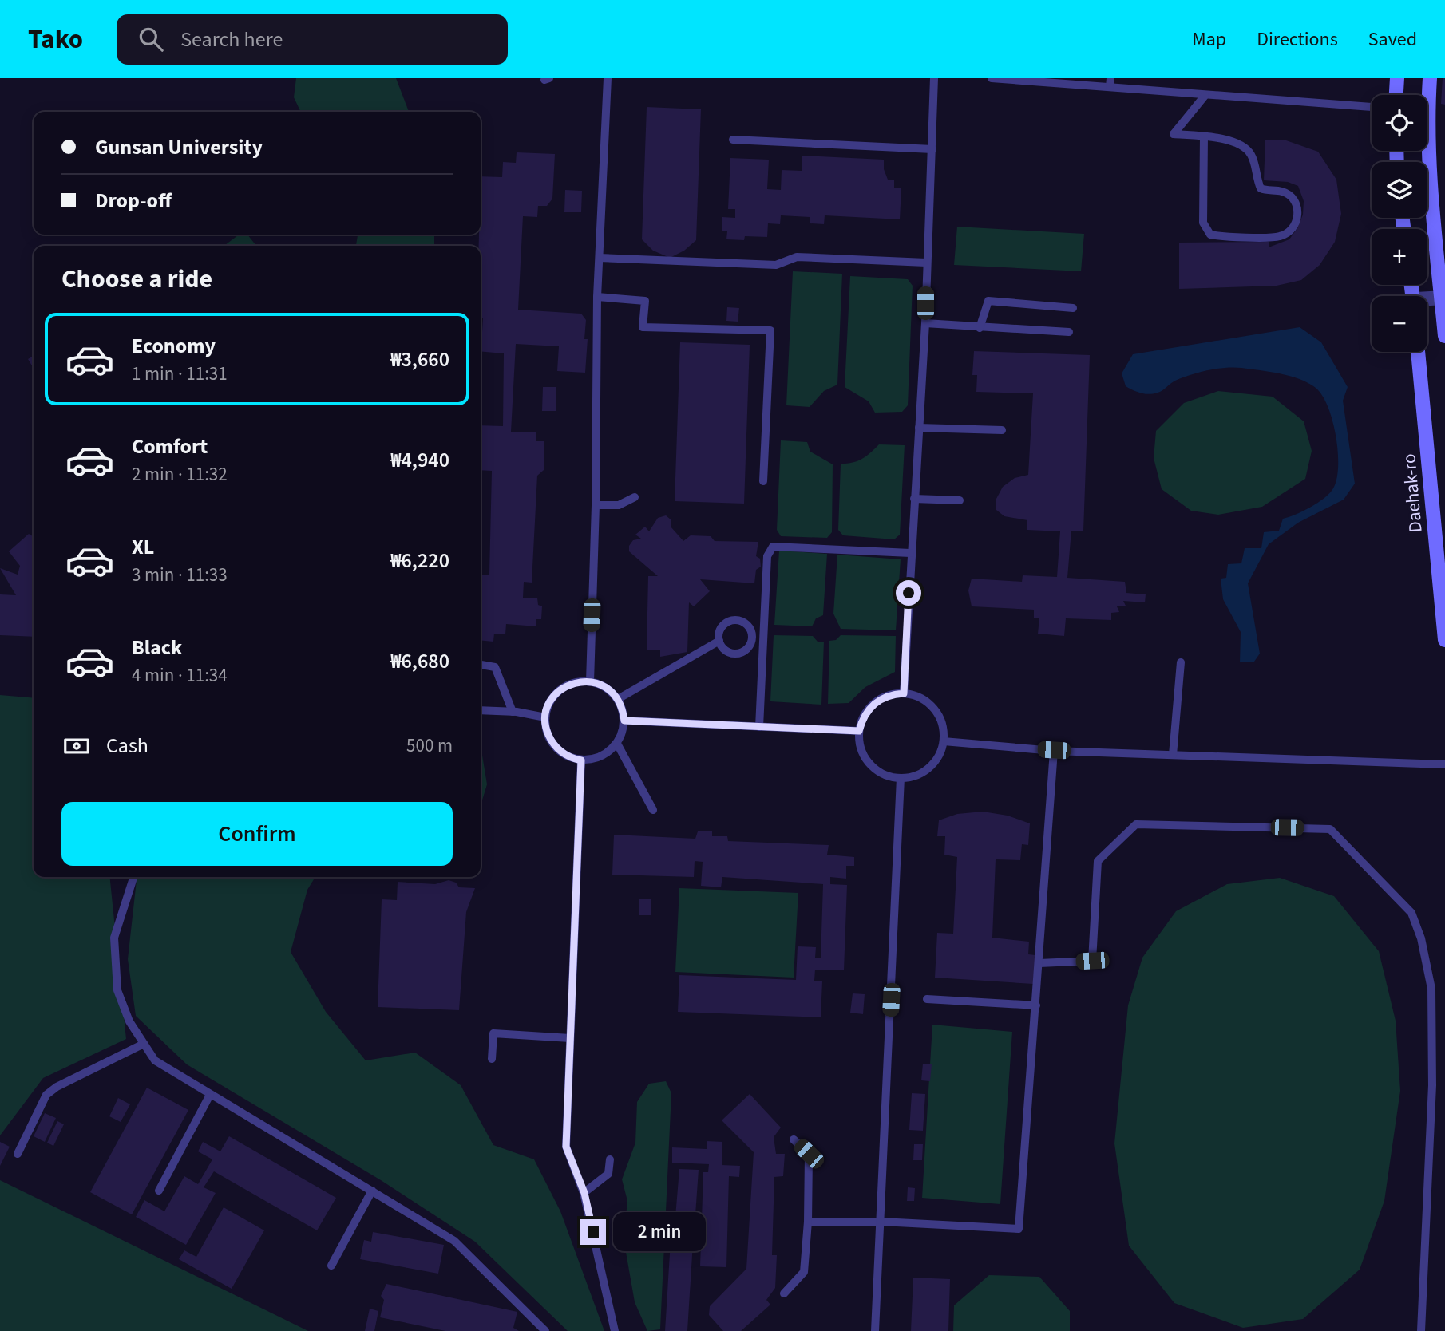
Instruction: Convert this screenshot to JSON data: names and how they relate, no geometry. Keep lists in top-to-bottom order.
{
  "streets": {
    "street": ["Daehak-ro"]
  },
  "page": {
    "header": "Tako",
    "search": "Search here",
    "nav": ["Map", "Directions", "Saved"],
    "map_buttons": ["+", "−"],
    "banner": ["Gunsan University", "Drop-off"],
    "heading": "Choose a ride",
    "list": [
      {
        "name": "Economy",
        "note": "1 min · 11:31",
        "value": "₩3,660"
      },
      {
        "name": "Comfort",
        "note": "2 min · 11:32",
        "value": "₩4,940"
      },
      {
        "name": "XL",
        "note": "3 min · 11:33",
        "value": "₩6,220"
      },
      {
        "name": "Black",
        "note": "4 min · 11:34",
        "value": "₩6,680"
      }
    ],
    "pay": ["Cash", "500 m"],
    "buttons": "Confirm",
    "bubble": "2 min"
  }
}
